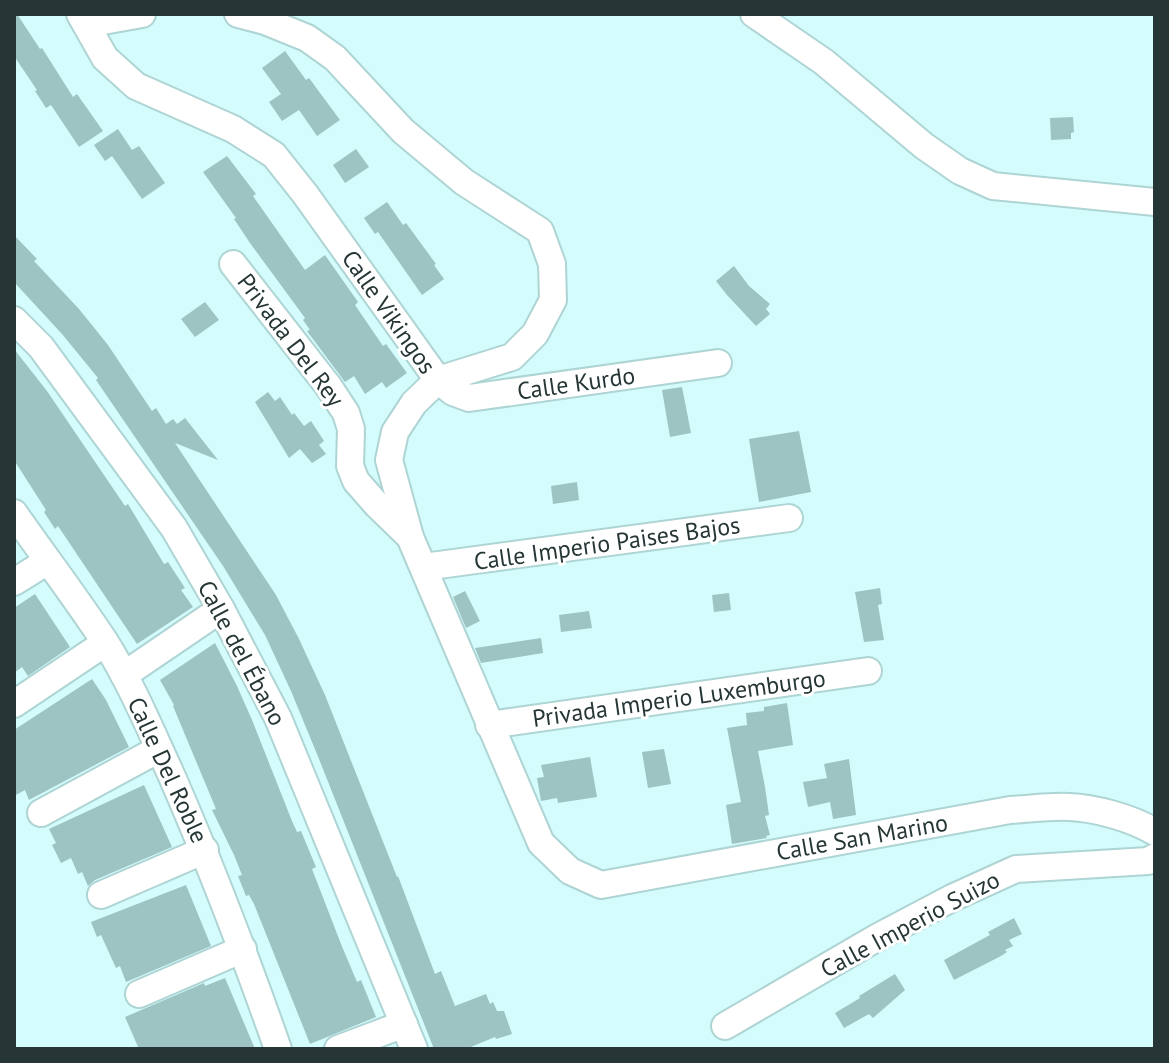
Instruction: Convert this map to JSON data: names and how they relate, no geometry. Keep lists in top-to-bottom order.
{
  "streets": {
    "street": [
      "Calle Vikingos",
      "Privada Del Rey",
      "Calle Kurdo",
      "Calle Imperio Paises Bajos",
      "Calle del Ébano",
      "Privada Imperio Luxemburgo",
      "Calle Del Roble",
      "Calle San Marino",
      "Calle Imperio Suizo"
    ]
  },
  "crossings": [
    ["Calle Vikingos", "Privada Del Rey"],
    ["Calle Vikingos", "Calle Kurdo"],
    ["Calle Vikingos", "Calle Imperio Paises Bajos"],
    ["Calle Vikingos", "Privada Imperio Luxemburgo"],
    ["Calle Vikingos", "Calle San Marino"]
  ]
}
